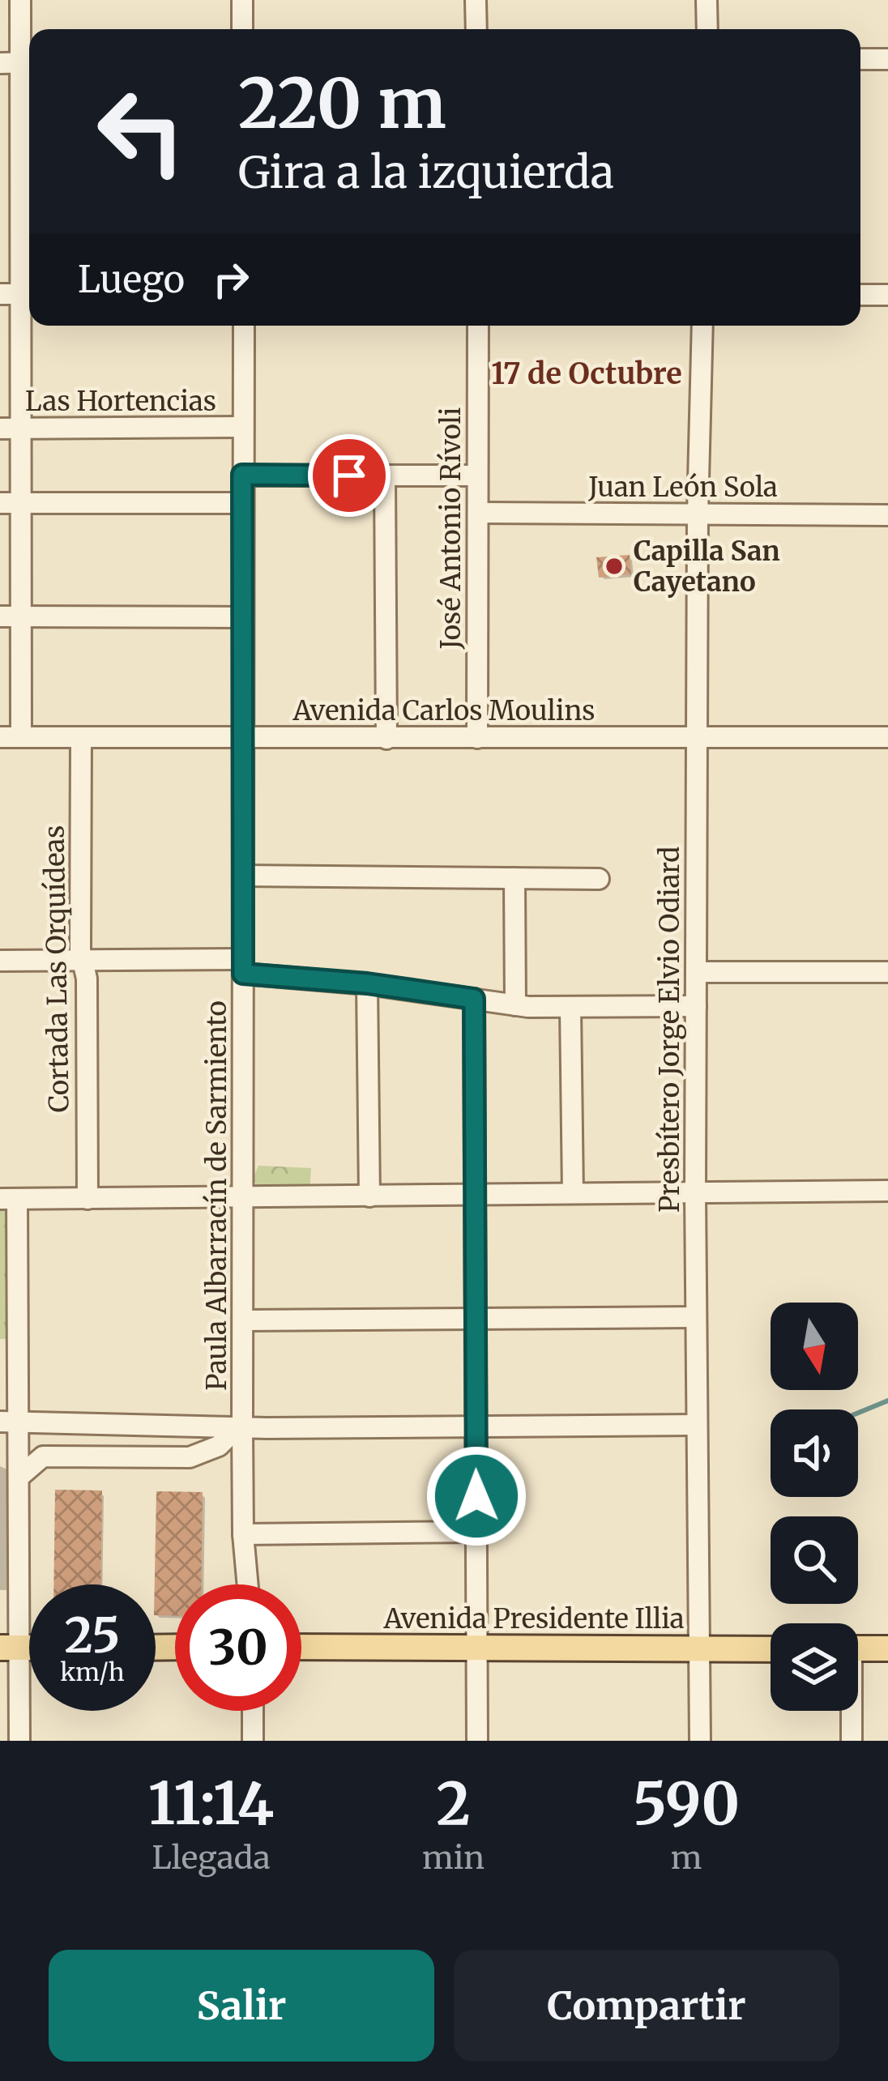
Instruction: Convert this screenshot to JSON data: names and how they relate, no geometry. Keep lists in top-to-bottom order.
{
  "streets": {
    "main road": ["Avenida Presidente Illia"],
    "street": [
      "Las Hortencias",
      "Juan León Sola",
      "José Antonio Rívoli",
      "Avenida Carlos Moulins",
      "Cortada Las Orquídeas",
      "Presbítero Jorge Elvio Odiard",
      "Paula Albarracín de Sarmiento"
    ]
  },
  "crossings": [
    ["Las Hortencias", "Paula Albarracín de Sarmiento"],
    ["Juan León Sola", "José Antonio Rívoli"],
    ["Juan León Sola", "Presbítero Jorge Elvio Odiard"],
    ["José Antonio Rívoli", "Avenida Carlos Moulins"],
    ["Avenida Carlos Moulins", "Cortada Las Orquídeas"],
    ["Avenida Carlos Moulins", "Presbítero Jorge Elvio Odiard"],
    ["Avenida Carlos Moulins", "Paula Albarracín de Sarmiento"],
    ["Presbítero Jorge Elvio Odiard", "Avenida Presidente Illia"]
  ],
  "districts": ["17 de Octubre"],
  "places": ["Capilla San Cayetano"],
  "north": "bottom",
  "page": {
    "turn": ["220 m", "Gira a la izquierda"],
    "then": "Luego",
    "speed": "25 km/h",
    "limit": "30",
    "eta": [
      "11:14",
      "Llegada",
      "2",
      "min",
      "590",
      "m"
    ],
    "buttons": ["Salir", "Compartir"]
  }
}
